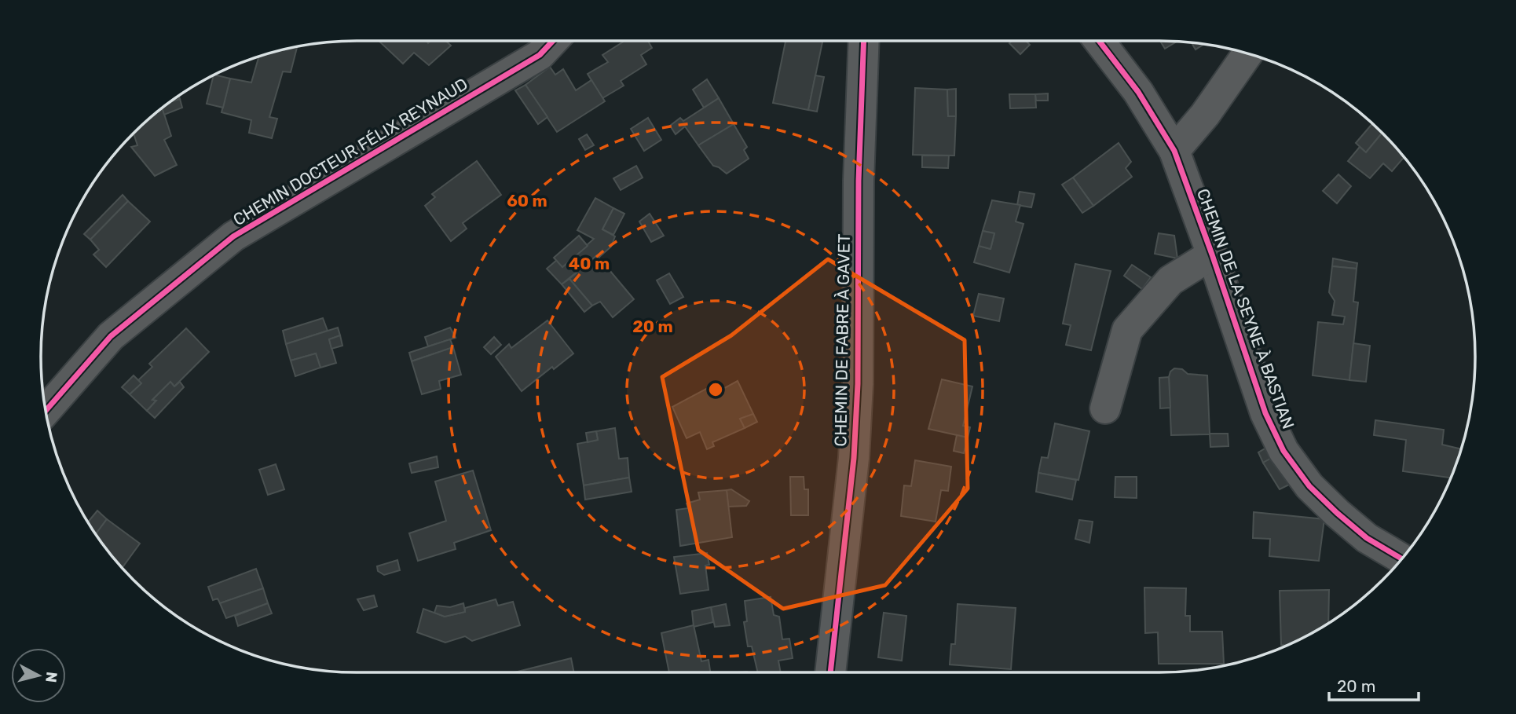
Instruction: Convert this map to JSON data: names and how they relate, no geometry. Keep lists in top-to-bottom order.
{
  "streets": {
    "street": ["CHEMIN DOCTEUR FÉLIX REYNAUD", "CHEMIN DE LA SEYNE À BASTIAN", "CHEMIN DE FABRE À GAVET"]
  },
  "scale_bar": "20 m",
  "north": "right",
  "rings": ["60 m", "40 m", "20 m"]
}
